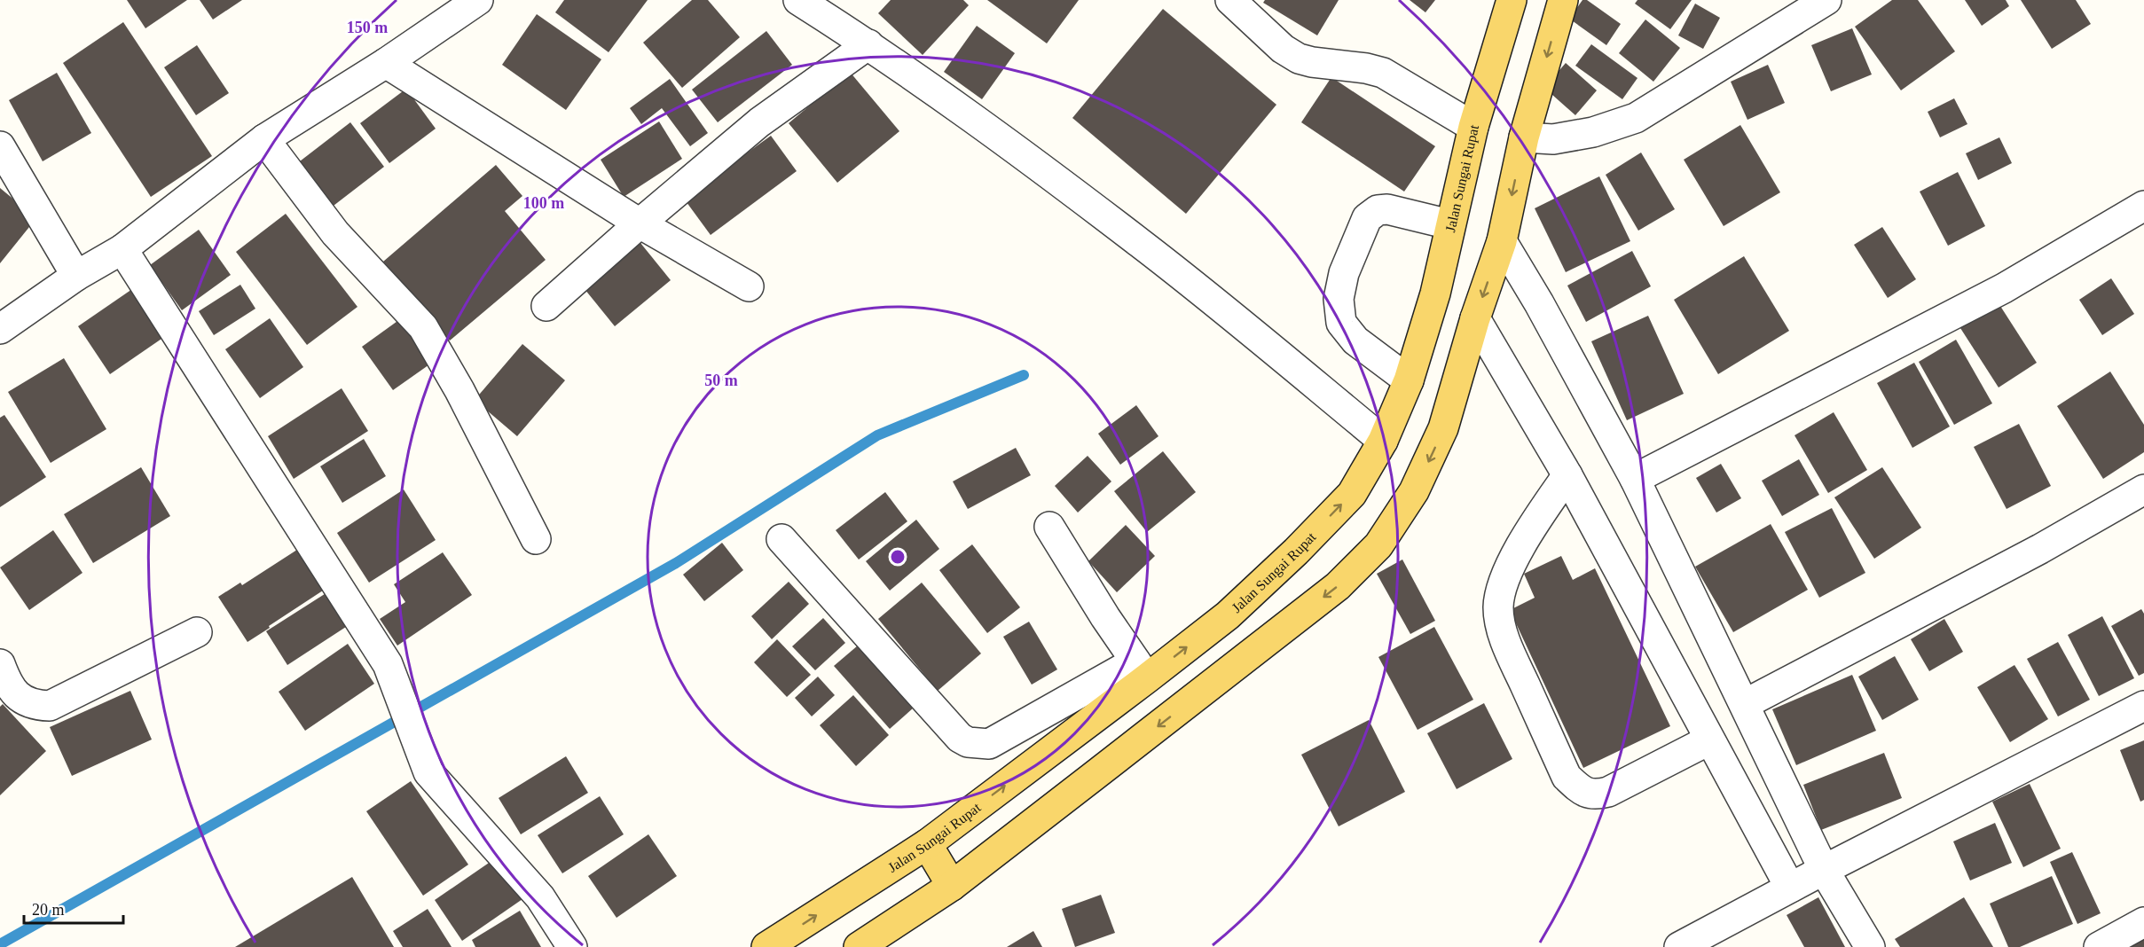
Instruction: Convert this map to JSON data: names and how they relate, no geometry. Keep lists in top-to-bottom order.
{
  "streets": {
    "main road": ["Jalan Sungai Rupat"]
  },
  "scale_bar": "20 m",
  "rings": ["150 m", "100 m", "50 m"]
}
